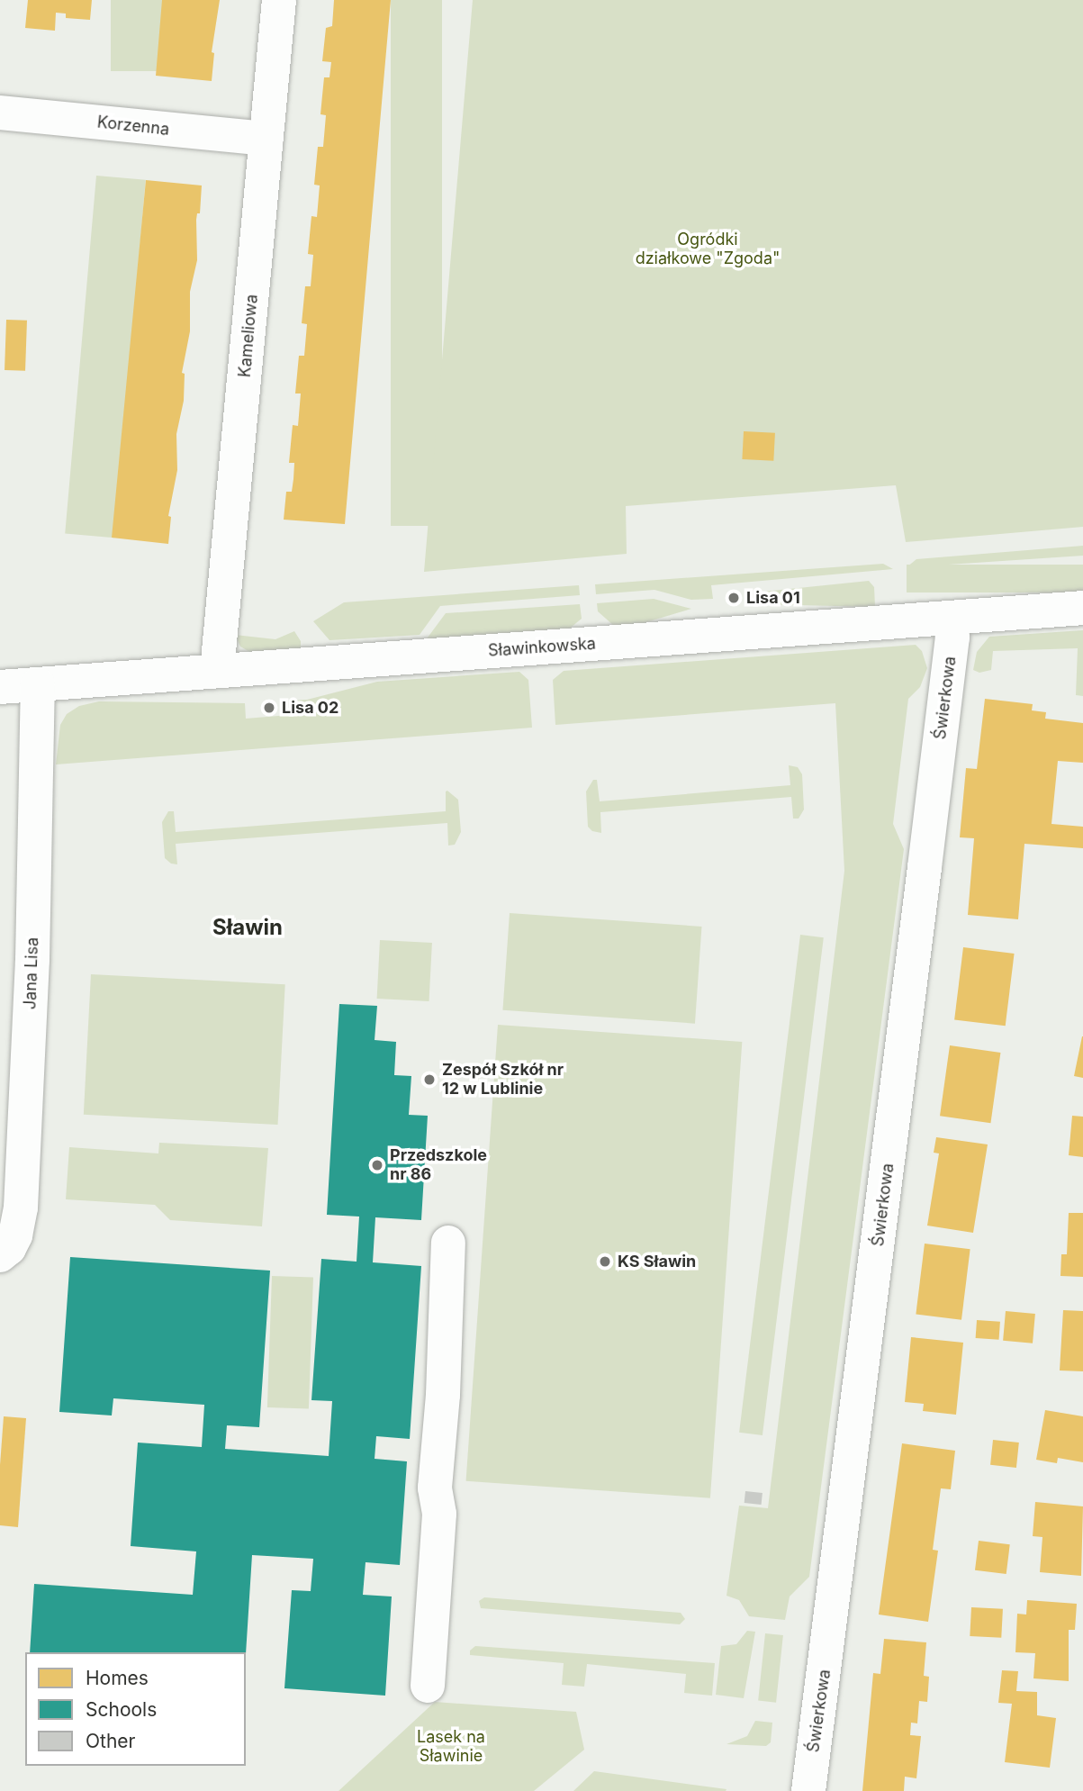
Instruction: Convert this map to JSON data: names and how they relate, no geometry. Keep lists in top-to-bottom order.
{
  "streets": {
    "street": [
      "Korzenna",
      "Kameliowa",
      "Sławinkowska",
      "Świerkowa",
      "Jana Lisa"
    ]
  },
  "crossings": [
    ["Korzenna", "Kameliowa"],
    ["Kameliowa", "Sławinkowska"],
    ["Sławinkowska", "Świerkowa"],
    ["Sławinkowska", "Jana Lisa"]
  ],
  "districts": ["Sławin"],
  "parks": ["Ogródki działkowe \"Zgoda\"", "Lasek na Sławinie"],
  "places": [
    "Lisa 01",
    "Lisa 02",
    "Zespół Szkół nr 12 w Lublinie",
    "Przedszkole nr 86",
    "KS Sławin"
  ],
  "legend": ["Homes", "Schools", "Other"]
}
